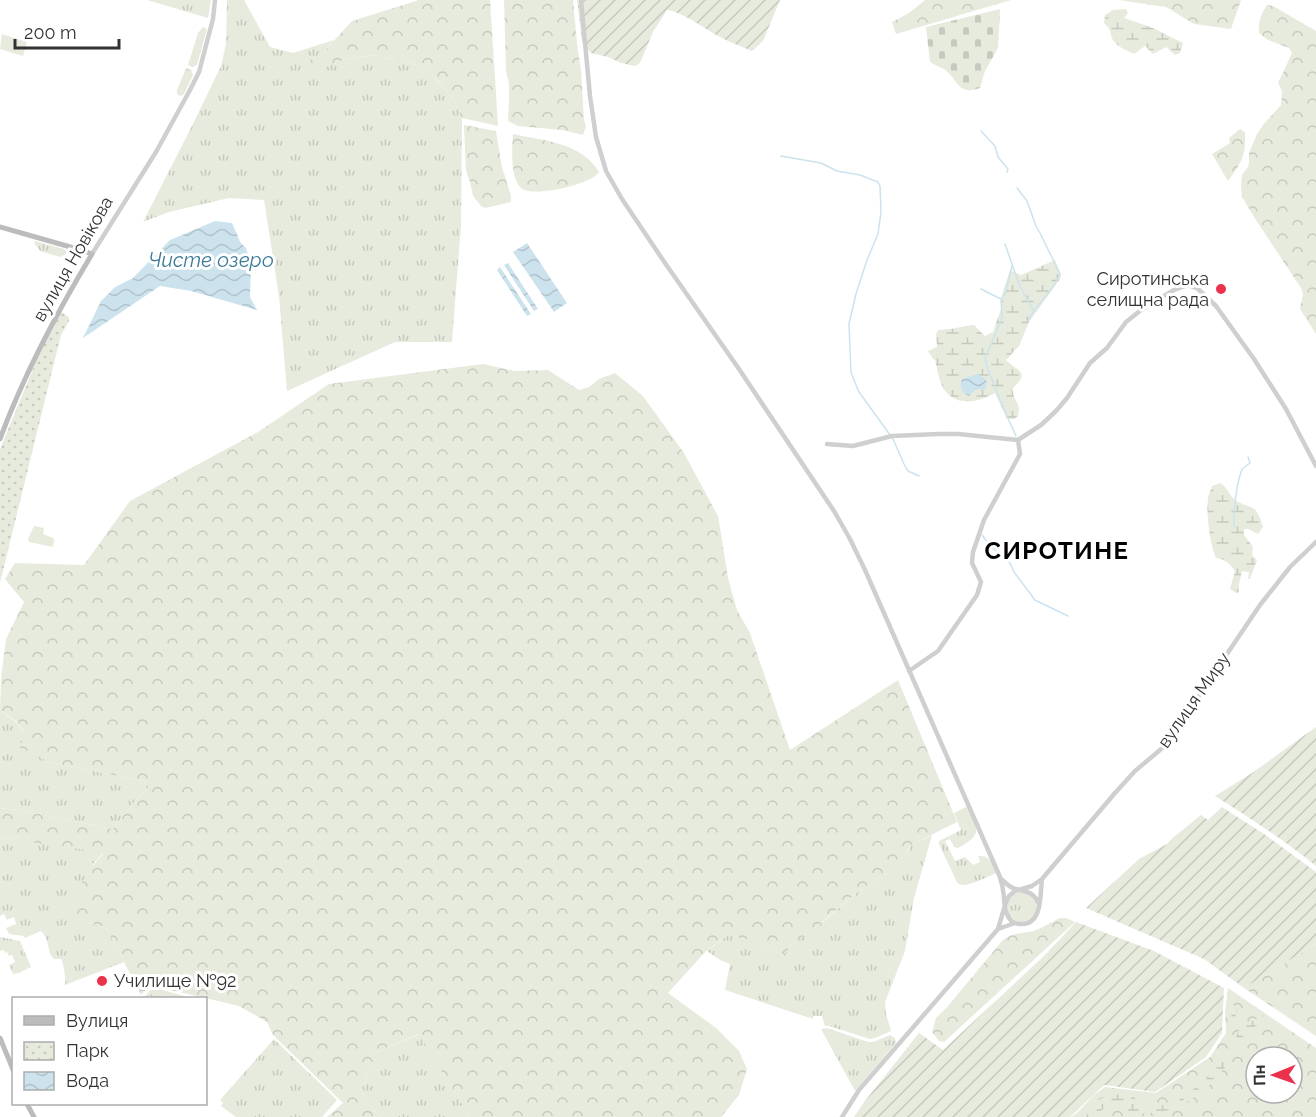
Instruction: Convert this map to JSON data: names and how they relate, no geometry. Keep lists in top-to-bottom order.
{
  "streets": {
    "main road": ["вулиця Новікова"],
    "street": ["вулиця Миру"]
  },
  "districts": ["СИРОТИНЕ"],
  "water": ["Чисте озеро"],
  "places": ["Сиротинська селищна рада", "Училище №92"],
  "legend": ["Вулиця", "Парк", "Вода"],
  "scale_bar": "200 m",
  "north": "left"
}
